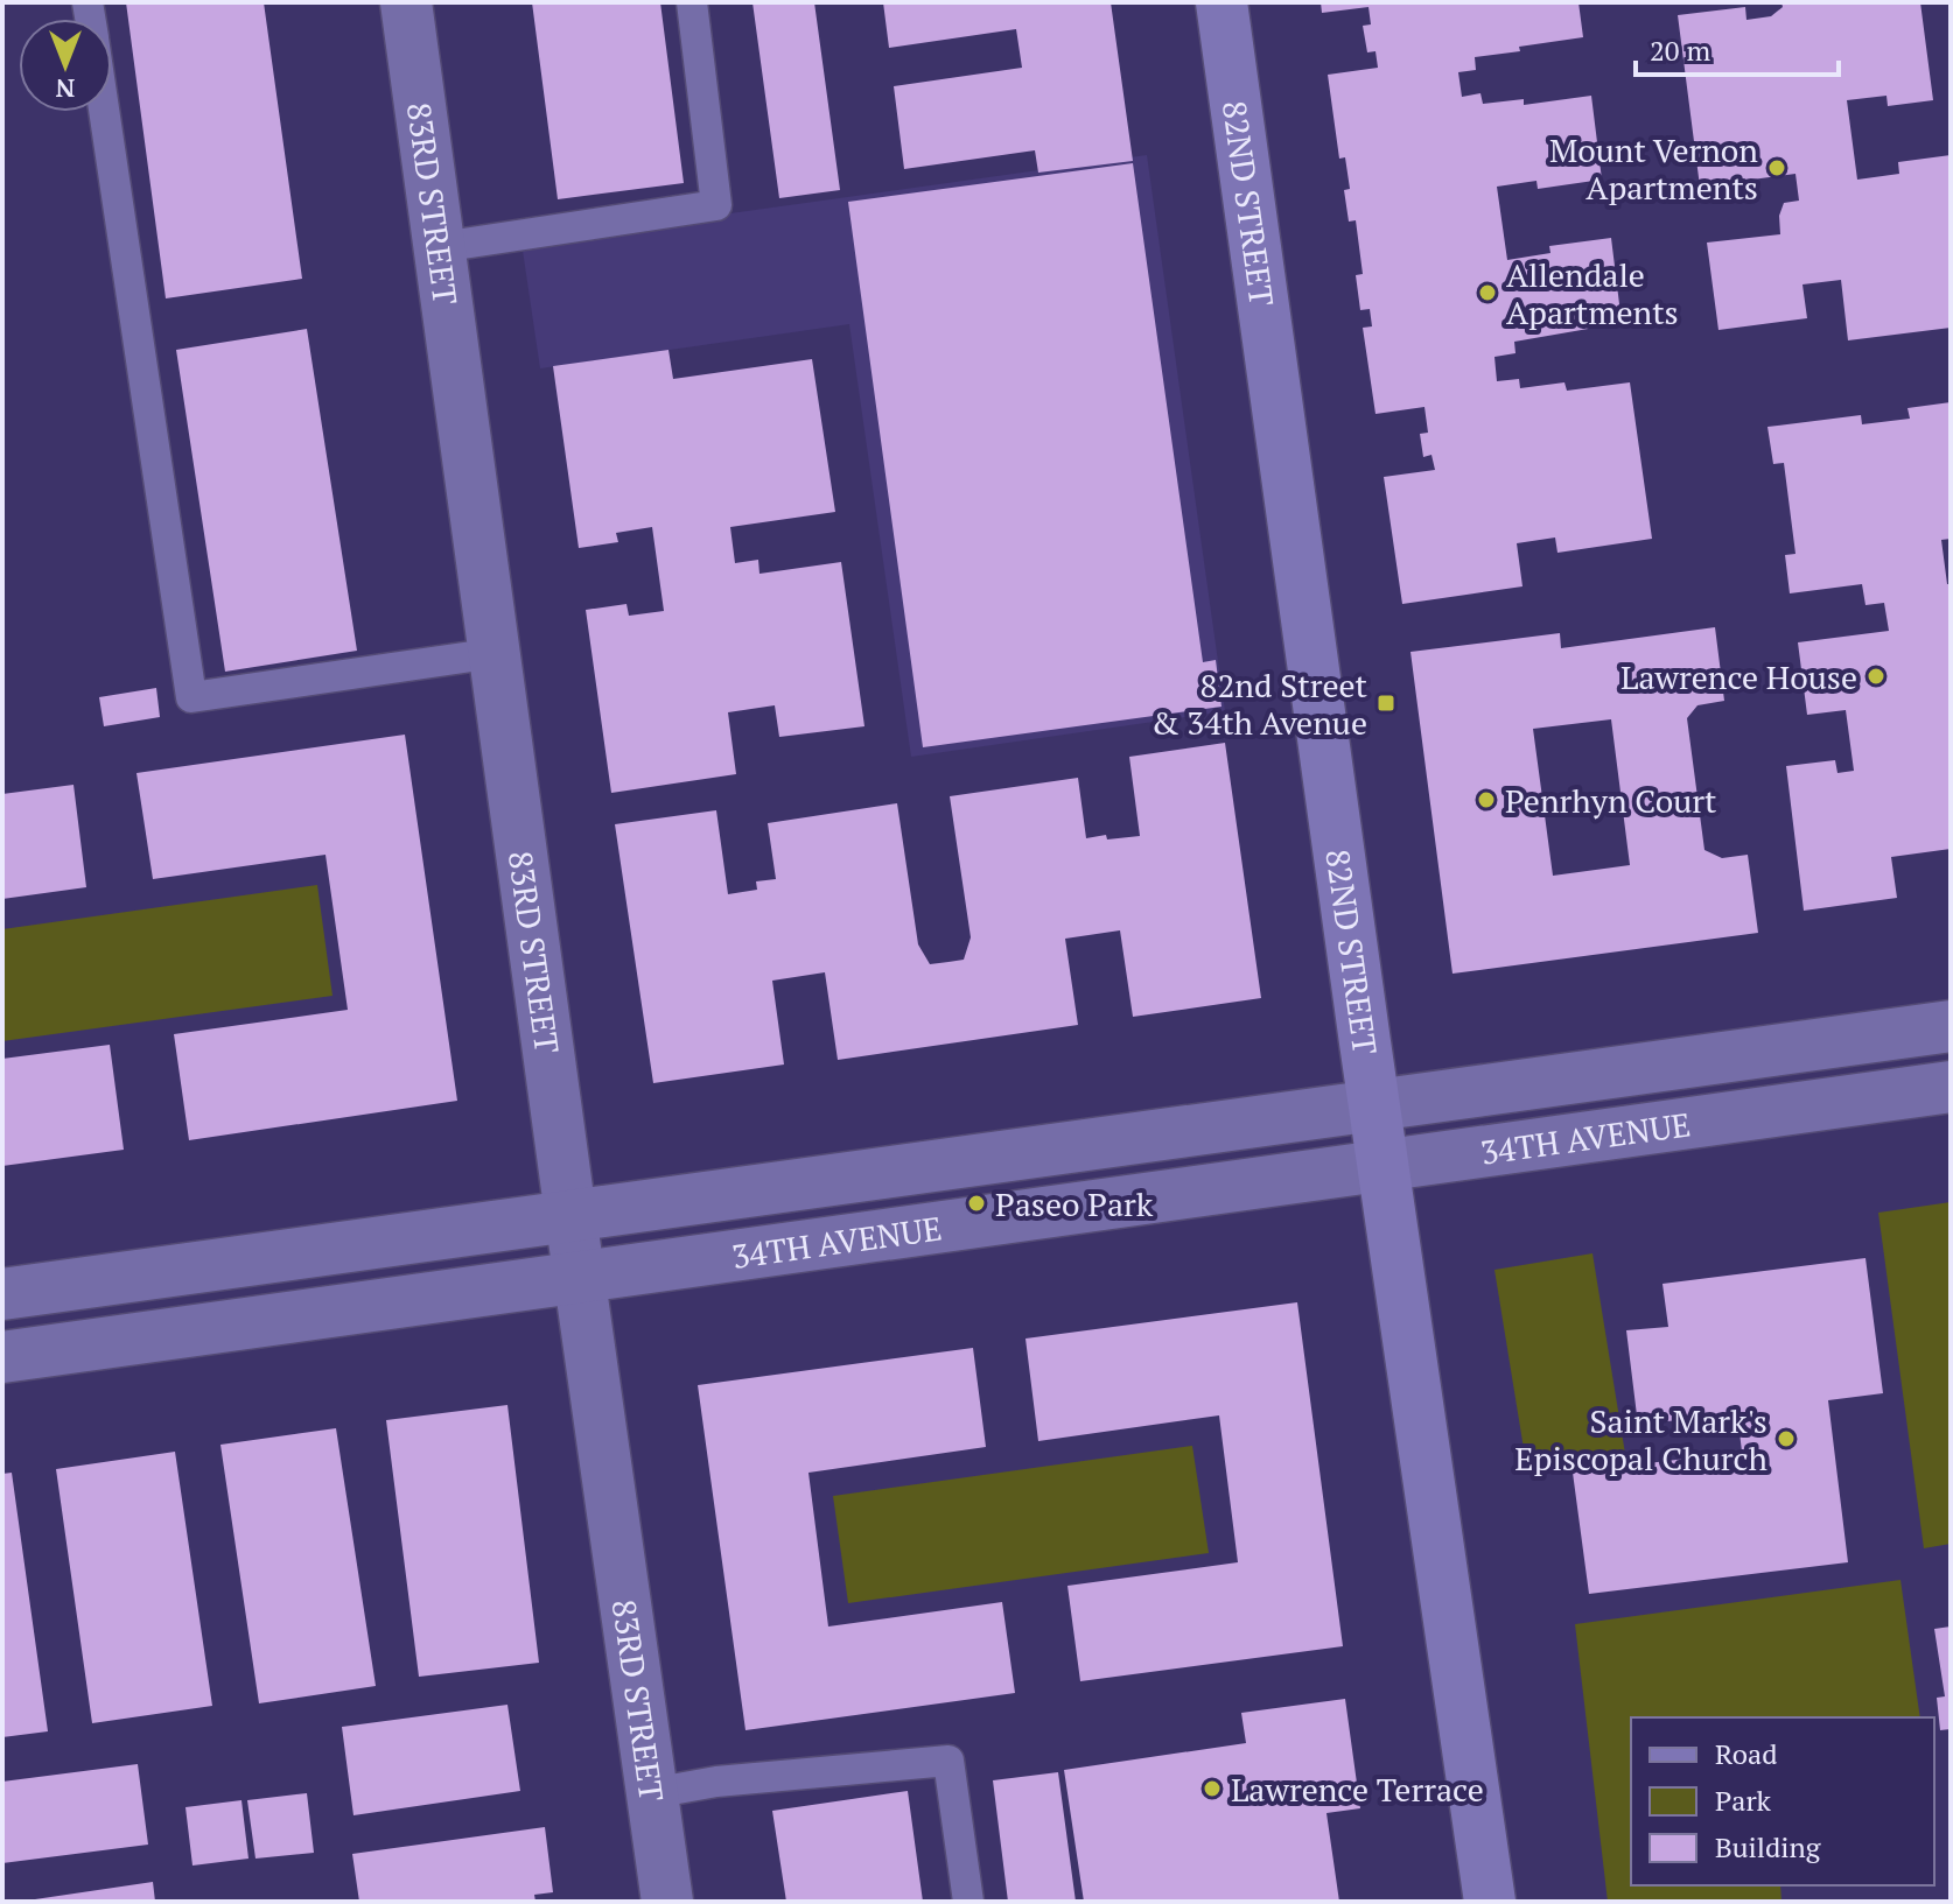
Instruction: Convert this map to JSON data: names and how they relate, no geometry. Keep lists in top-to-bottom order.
{
  "streets": {
    "street": ["83RD STREET", "82ND STREET", "34TH AVENUE"]
  },
  "crossings": [
    ["83RD STREET", "34TH AVENUE"],
    ["82ND STREET", "34TH AVENUE"]
  ],
  "places": {
    "other": [
      "Mount Vernon Apartments",
      "Allendale Apartments",
      "Lawrence House",
      "Penrhyn Court",
      "Paseo Park",
      "Saint Mark's Episcopal Church",
      "Lawrence Terrace"
    ],
    "transit": ["82nd Street & 34th Avenue"]
  },
  "legend": ["Road", "Park", "Building"],
  "scale_bar": "20 m",
  "north": "bottom"
}
